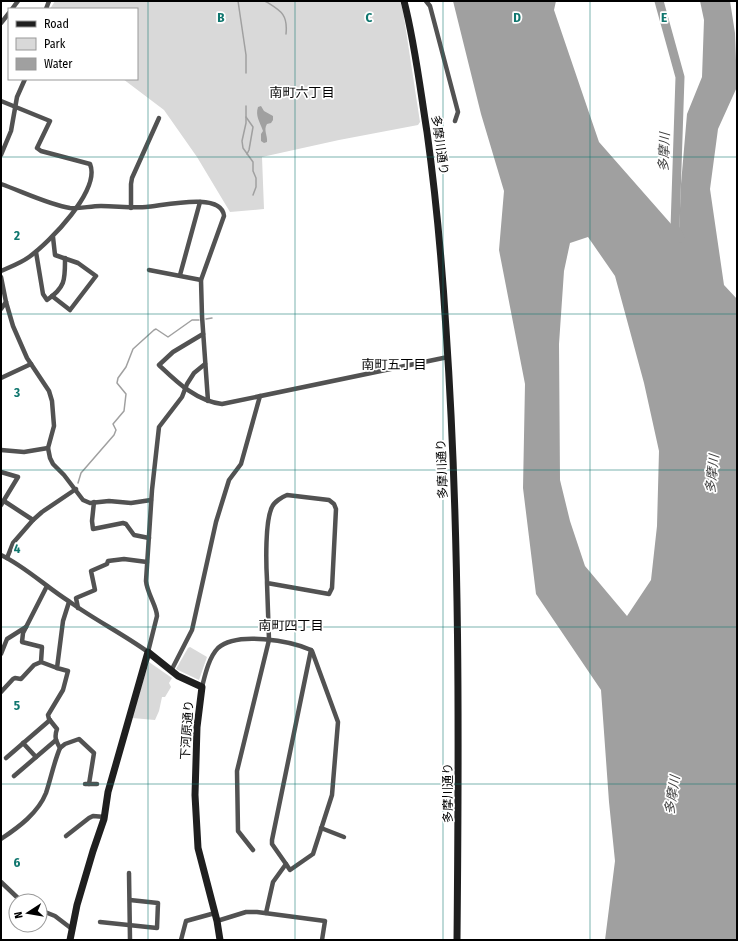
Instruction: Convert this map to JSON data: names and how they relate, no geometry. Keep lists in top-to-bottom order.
{
  "streets": {
    "street": ["多摩川通り", "下河原通り"]
  },
  "districts": ["南町六丁目", "南町五丁目", "南町四丁目"],
  "water": ["多摩川"],
  "legend": ["Road", "Park", "Water"],
  "north": "left",
  "grid": {
    "columns": [
      "B",
      "C",
      "D",
      "E"
    ],
    "rows": [
      "2",
      "3",
      "4",
      "5",
      "6"
    ]
  }
}
